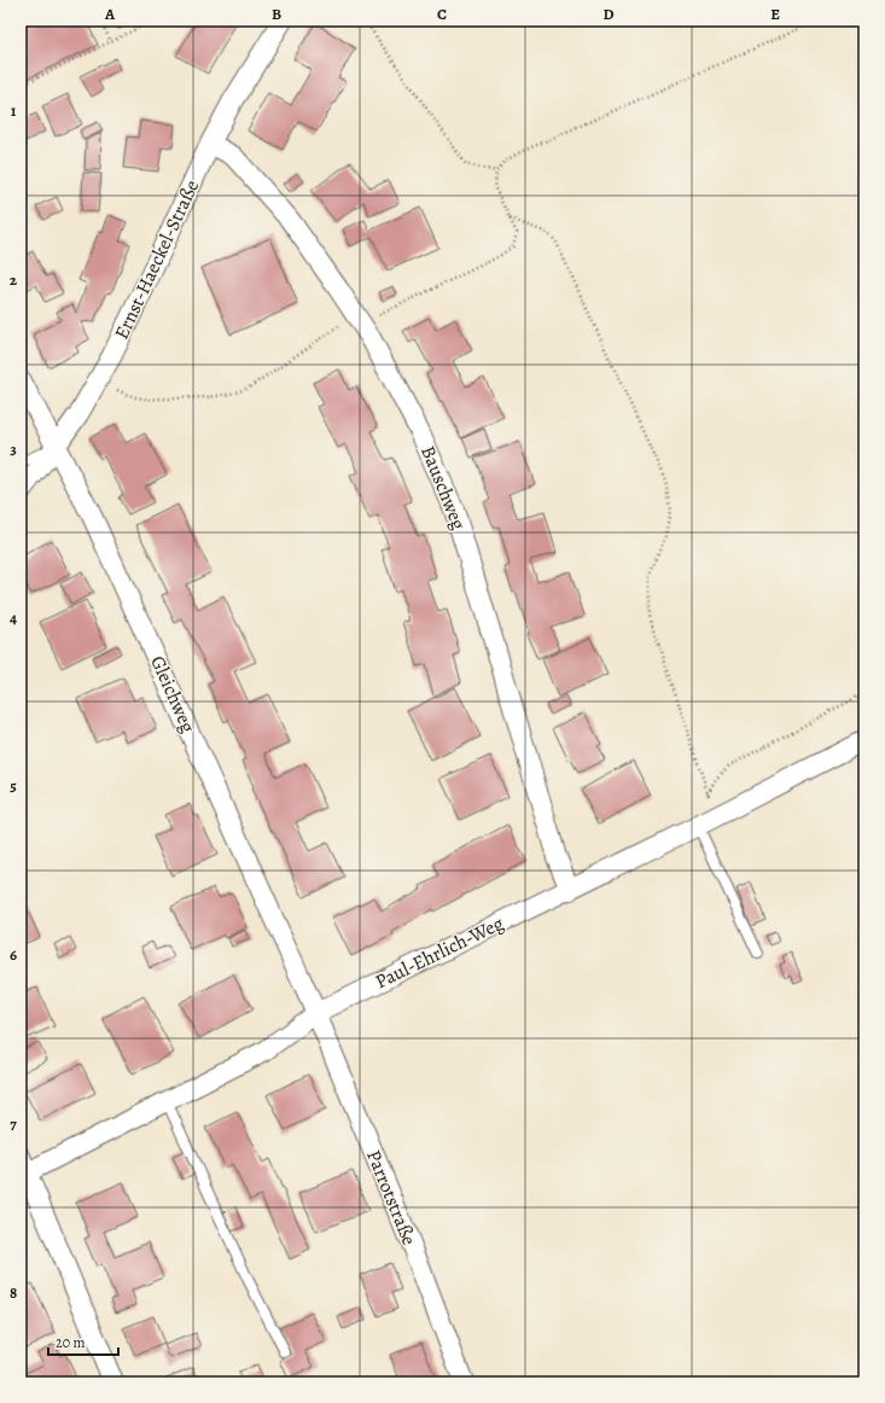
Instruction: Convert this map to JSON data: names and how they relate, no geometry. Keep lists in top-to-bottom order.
{
  "streets": {
    "street": [
      "Ernst-Haeckel-Straße",
      "Bauschweg",
      "Gleichweg",
      "Paul-Ehrlich-Weg",
      "Parrotstraße"
    ]
  },
  "crossings": [
    ["Ernst-Haeckel-Straße", "Bauschweg"],
    ["Ernst-Haeckel-Straße", "Gleichweg"],
    ["Bauschweg", "Paul-Ehrlich-Weg"],
    ["Gleichweg", "Paul-Ehrlich-Weg"],
    ["Gleichweg", "Parrotstraße"],
    ["Paul-Ehrlich-Weg", "Parrotstraße"]
  ],
  "scale_bar": "20 m",
  "grid": {
    "columns": [
      "A",
      "B",
      "C",
      "D",
      "E"
    ],
    "rows": [
      "1",
      "2",
      "3",
      "4",
      "5",
      "6",
      "7",
      "8"
    ]
  }
}
